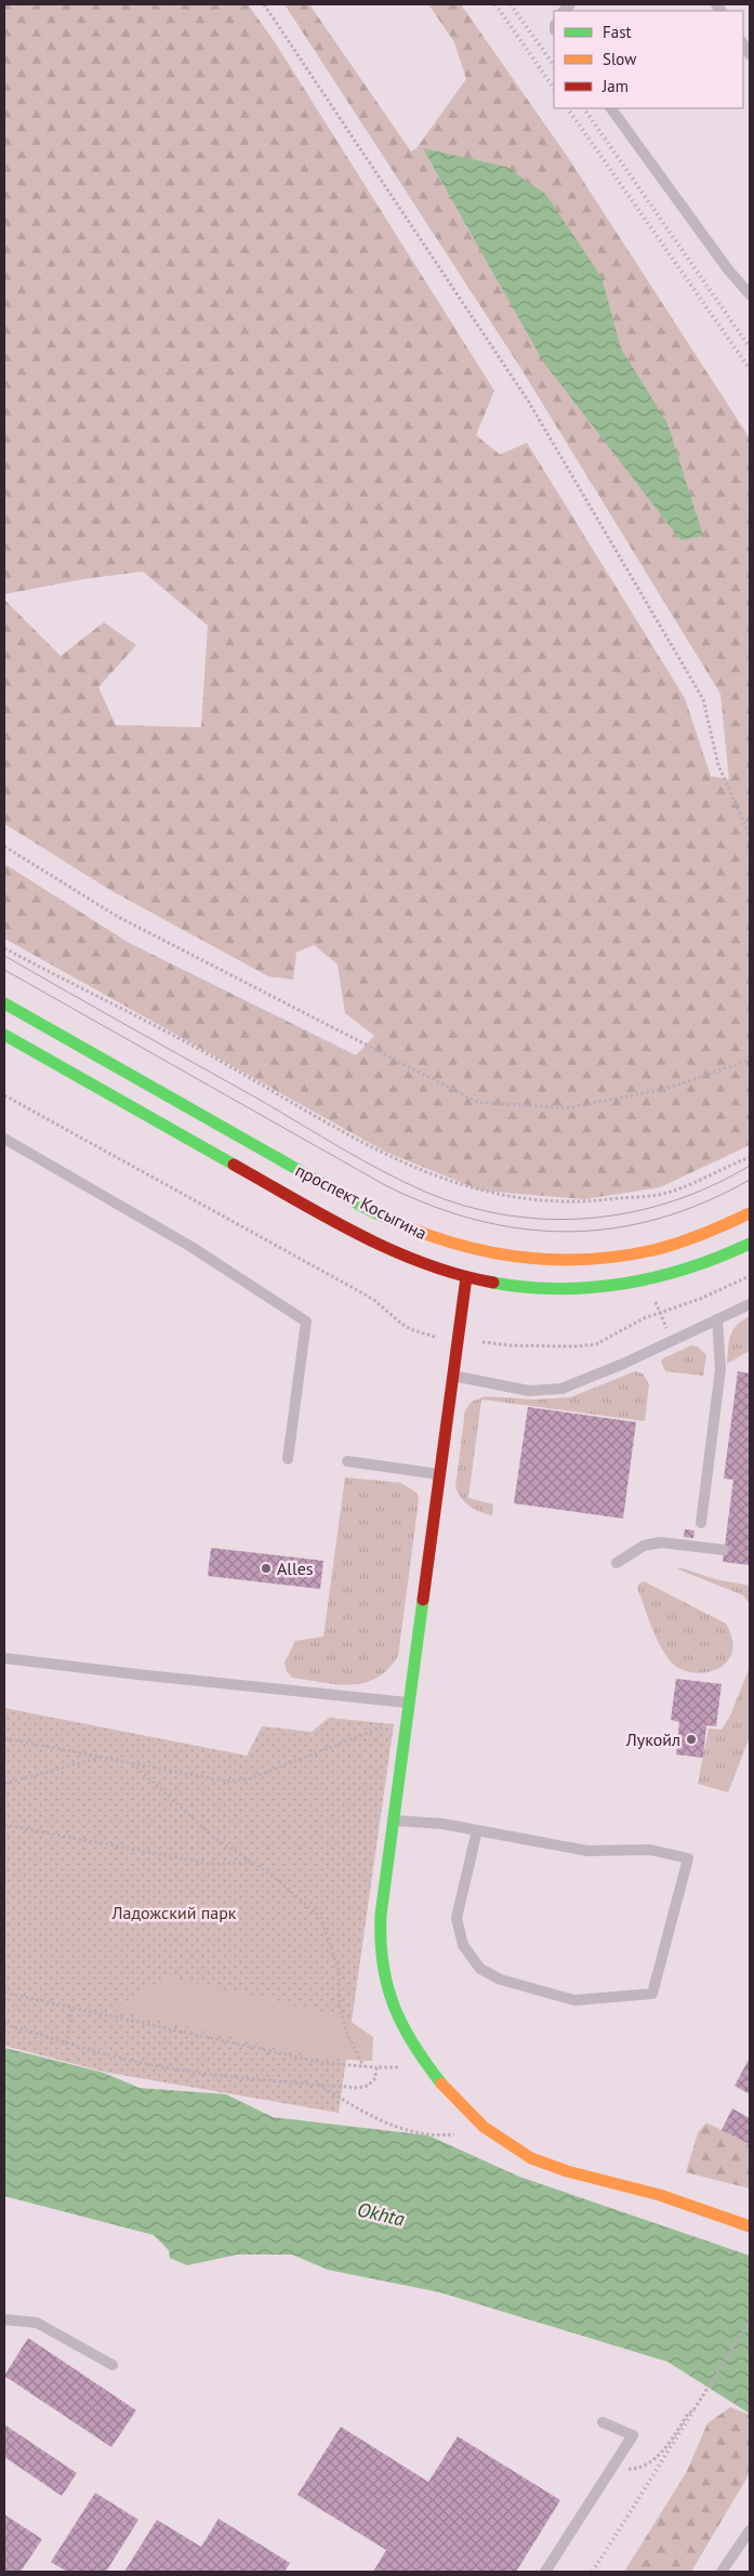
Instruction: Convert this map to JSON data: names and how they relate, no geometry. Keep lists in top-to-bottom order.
{
  "streets": {
    "main road": ["проспект Косыгина"]
  },
  "water": ["Okhta"],
  "parks": ["Ладожский парк"],
  "places": ["Alles", "Лукойл"],
  "legend": ["Fast", "Slow", "Jam"]
}
